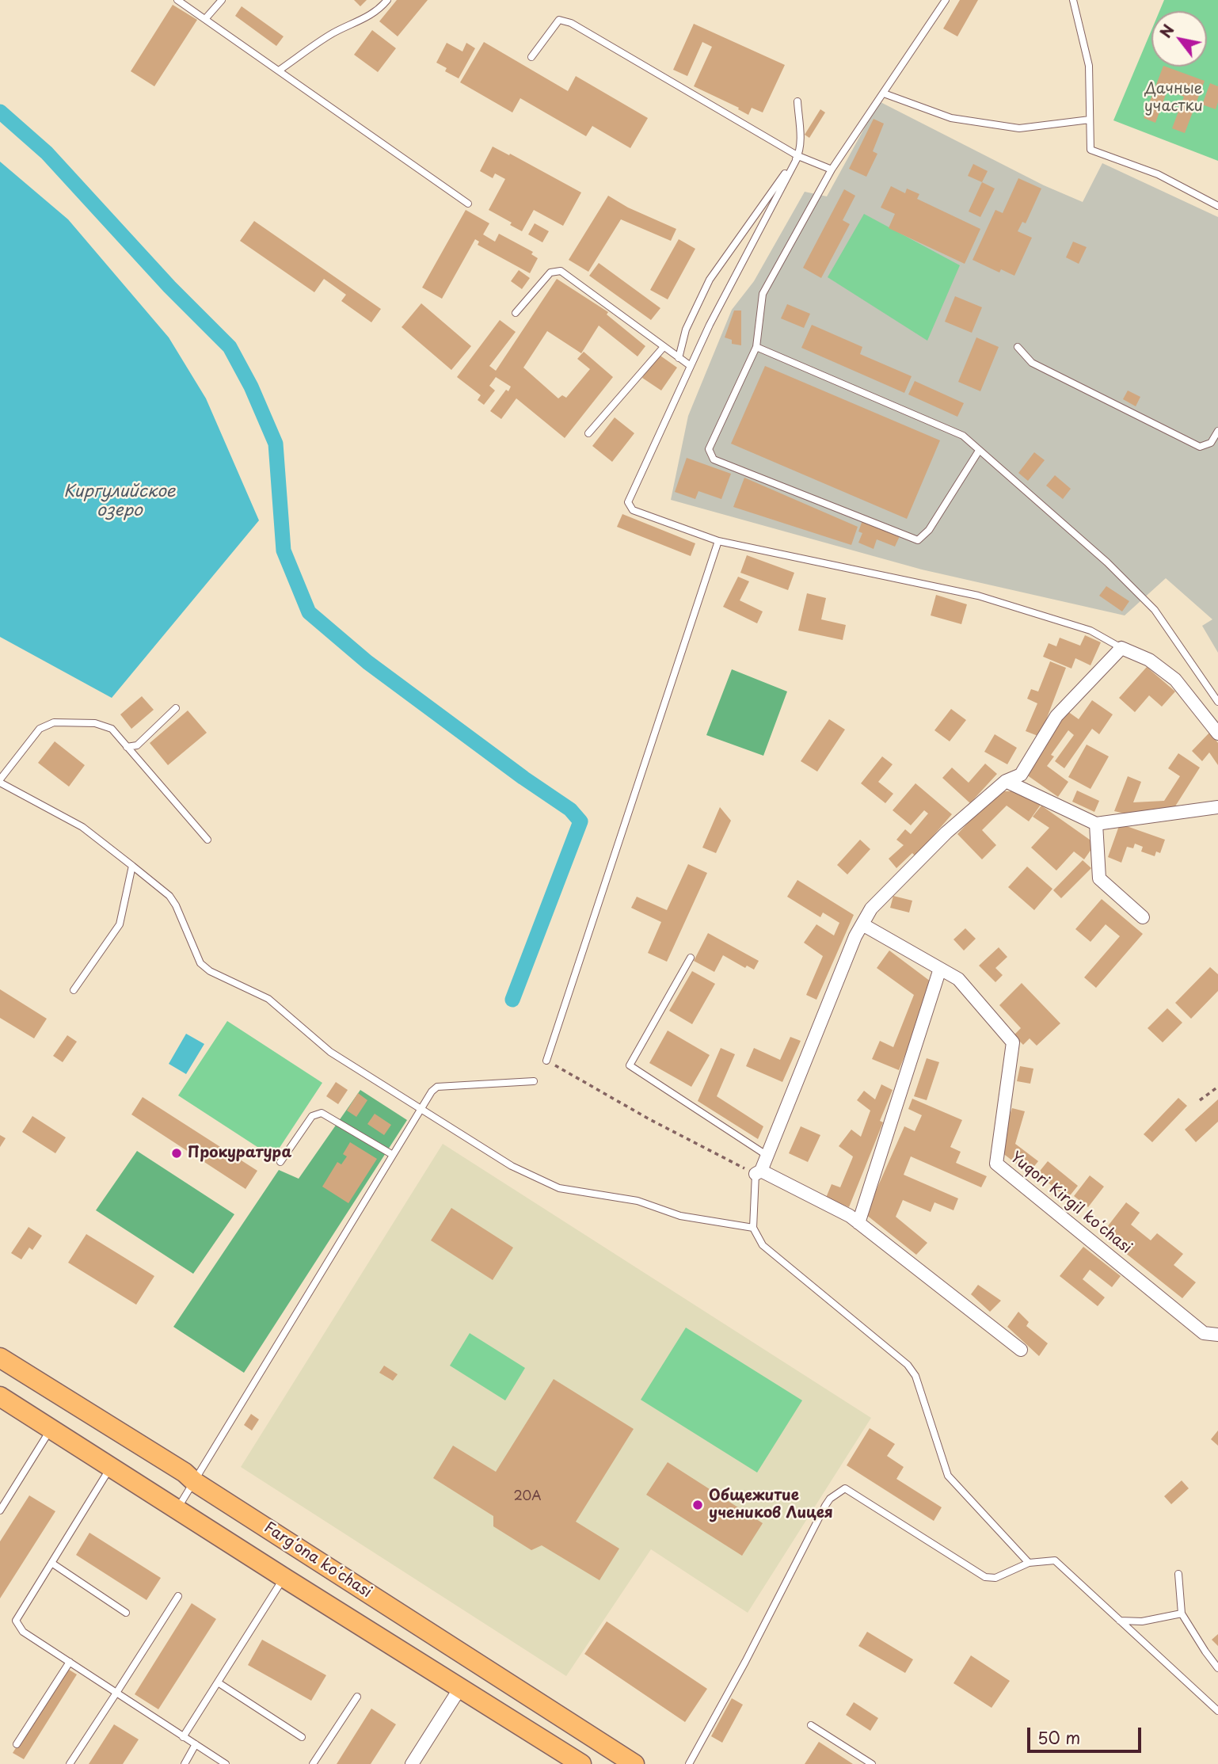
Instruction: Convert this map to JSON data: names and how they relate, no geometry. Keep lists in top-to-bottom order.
{
  "streets": {
    "main road": ["Fargʻona koʻchasi"],
    "street": ["Yuqori Kirgil koʻchasi"]
  },
  "water": ["Киргулийское озеро"],
  "parks": ["Дачные участки"],
  "places": ["Прокуратура", "Общежитие учеников Лицея"],
  "house_numbers": ["20А"],
  "scale_bar": "50 m",
  "north": "top left"
}
